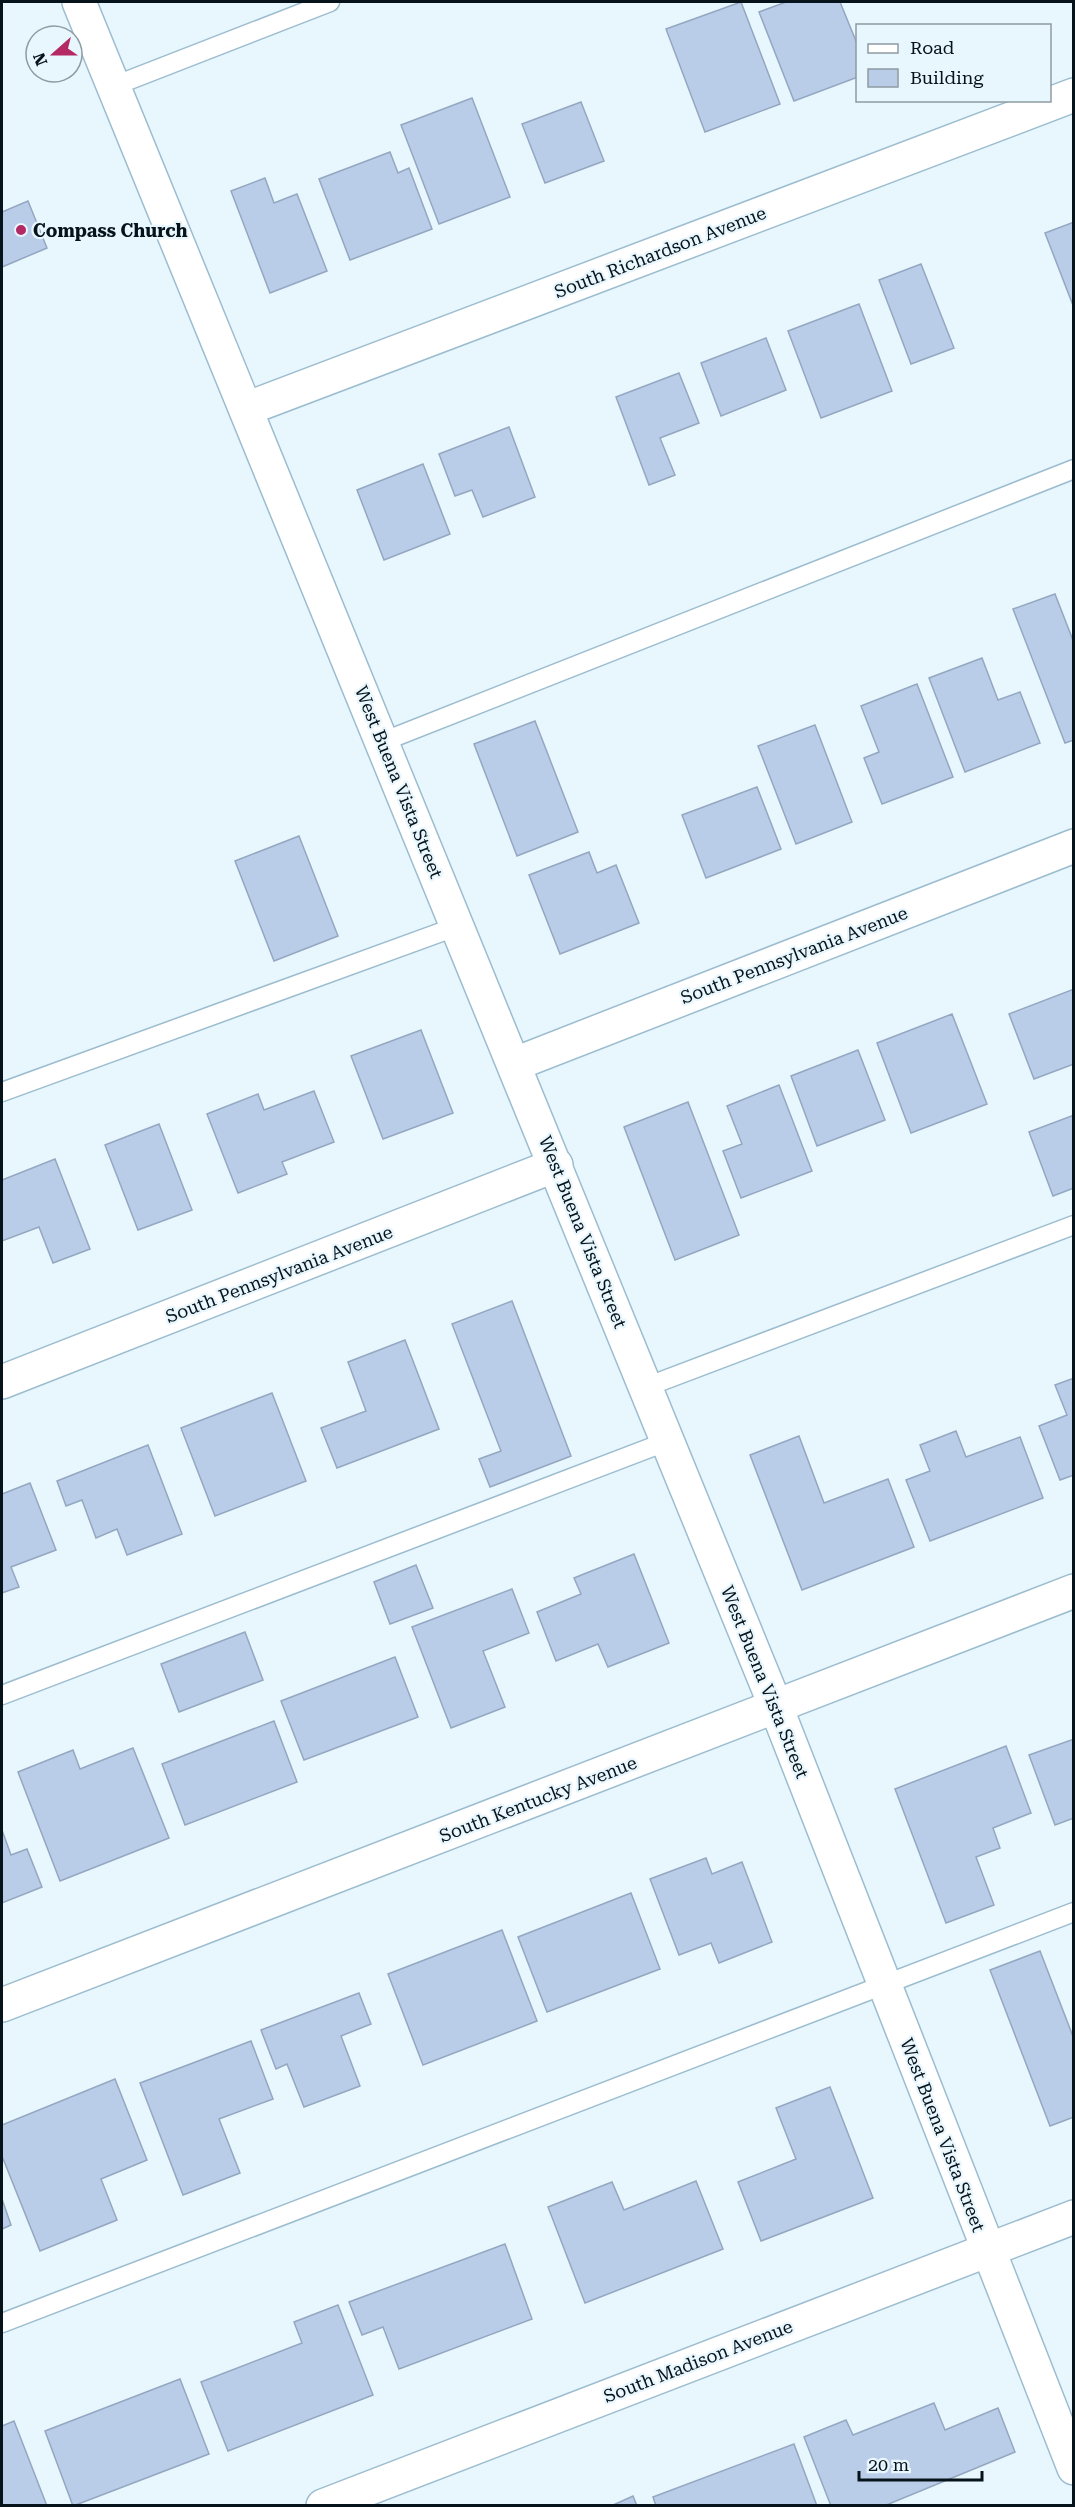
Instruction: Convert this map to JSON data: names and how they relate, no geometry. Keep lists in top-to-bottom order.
{
  "streets": {
    "street": [
      "South Richardson Avenue",
      "West Buena Vista Street",
      "South Pennsylvania Avenue",
      "South Kentucky Avenue",
      "South Madison Avenue"
    ]
  },
  "crossings": [
    ["South Richardson Avenue", "West Buena Vista Street"],
    ["West Buena Vista Street", "South Pennsylvania Avenue"],
    ["West Buena Vista Street", "South Kentucky Avenue"],
    ["West Buena Vista Street", "South Madison Avenue"]
  ],
  "places": ["Compass Church"],
  "legend": ["Road", "Building"],
  "scale_bar": "20 m",
  "north": "left"
}
